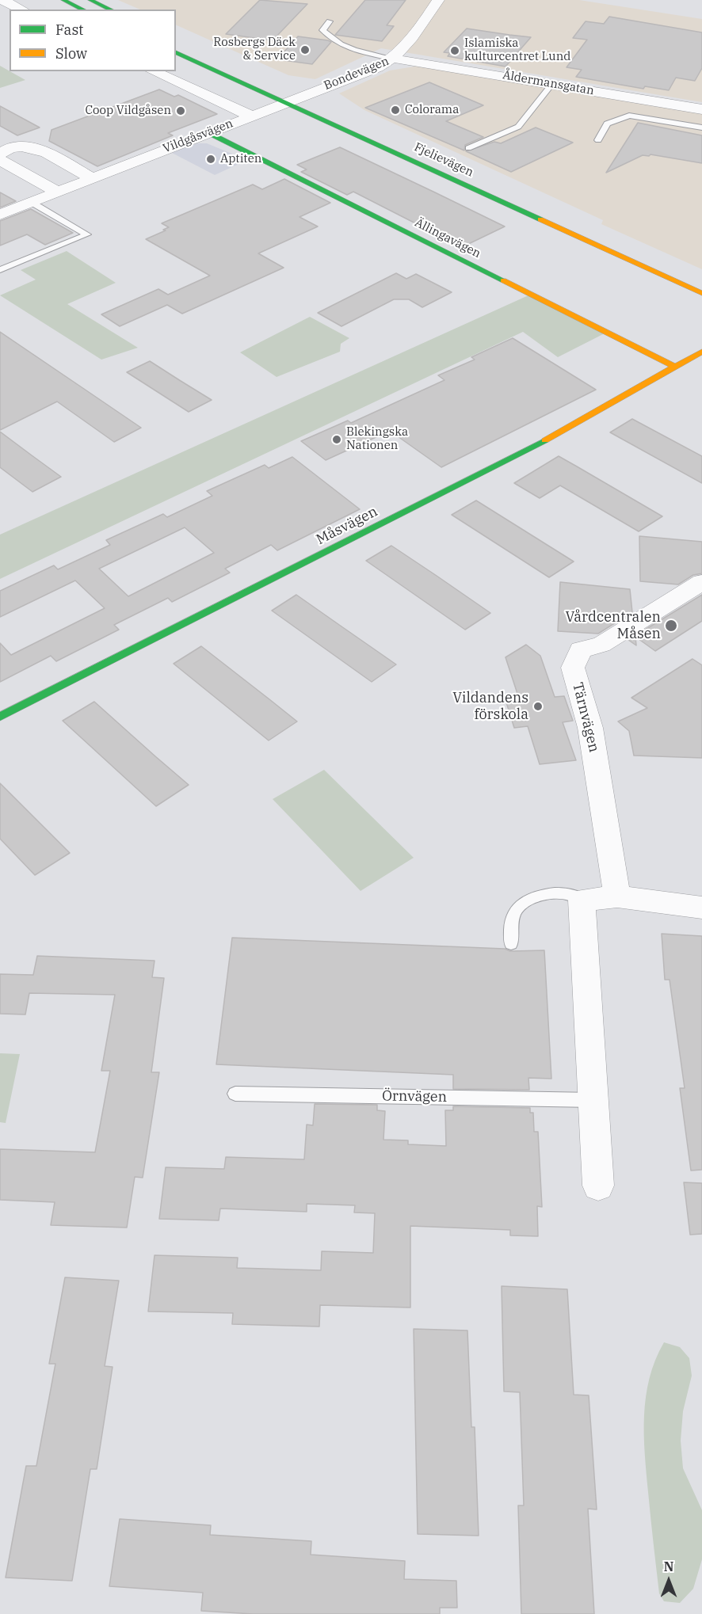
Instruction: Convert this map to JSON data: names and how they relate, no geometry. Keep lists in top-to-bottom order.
{
  "streets": {
    "street": [
      "Bondevägen",
      "Åldermansgatan",
      "Vildgåsvägen",
      "Fjelievägen",
      "Ällingavägen",
      "Måsvägen",
      "Tärnvägen"
    ],
    "lane": ["Örnvägen"]
  },
  "crossings": [
    ["Bondevägen", "Åldermansgatan"],
    ["Bondevägen", "Vildgåsvägen"],
    ["Vildgåsvägen", "Fjelievägen"],
    ["Vildgåsvägen", "Ällingavägen"],
    ["Ällingavägen", "Måsvägen"]
  ],
  "places": [
    "Rosbergs Däck & Service",
    "Islamiska kulturcentret Lund",
    "Colorama",
    "Coop Vildgåsen",
    "Aptiten",
    "Blekingska Nationen",
    "Vårdcentralen Måsen",
    "Vildandens förskola"
  ],
  "legend": ["Fast", "Slow"],
  "north": "top"
}
